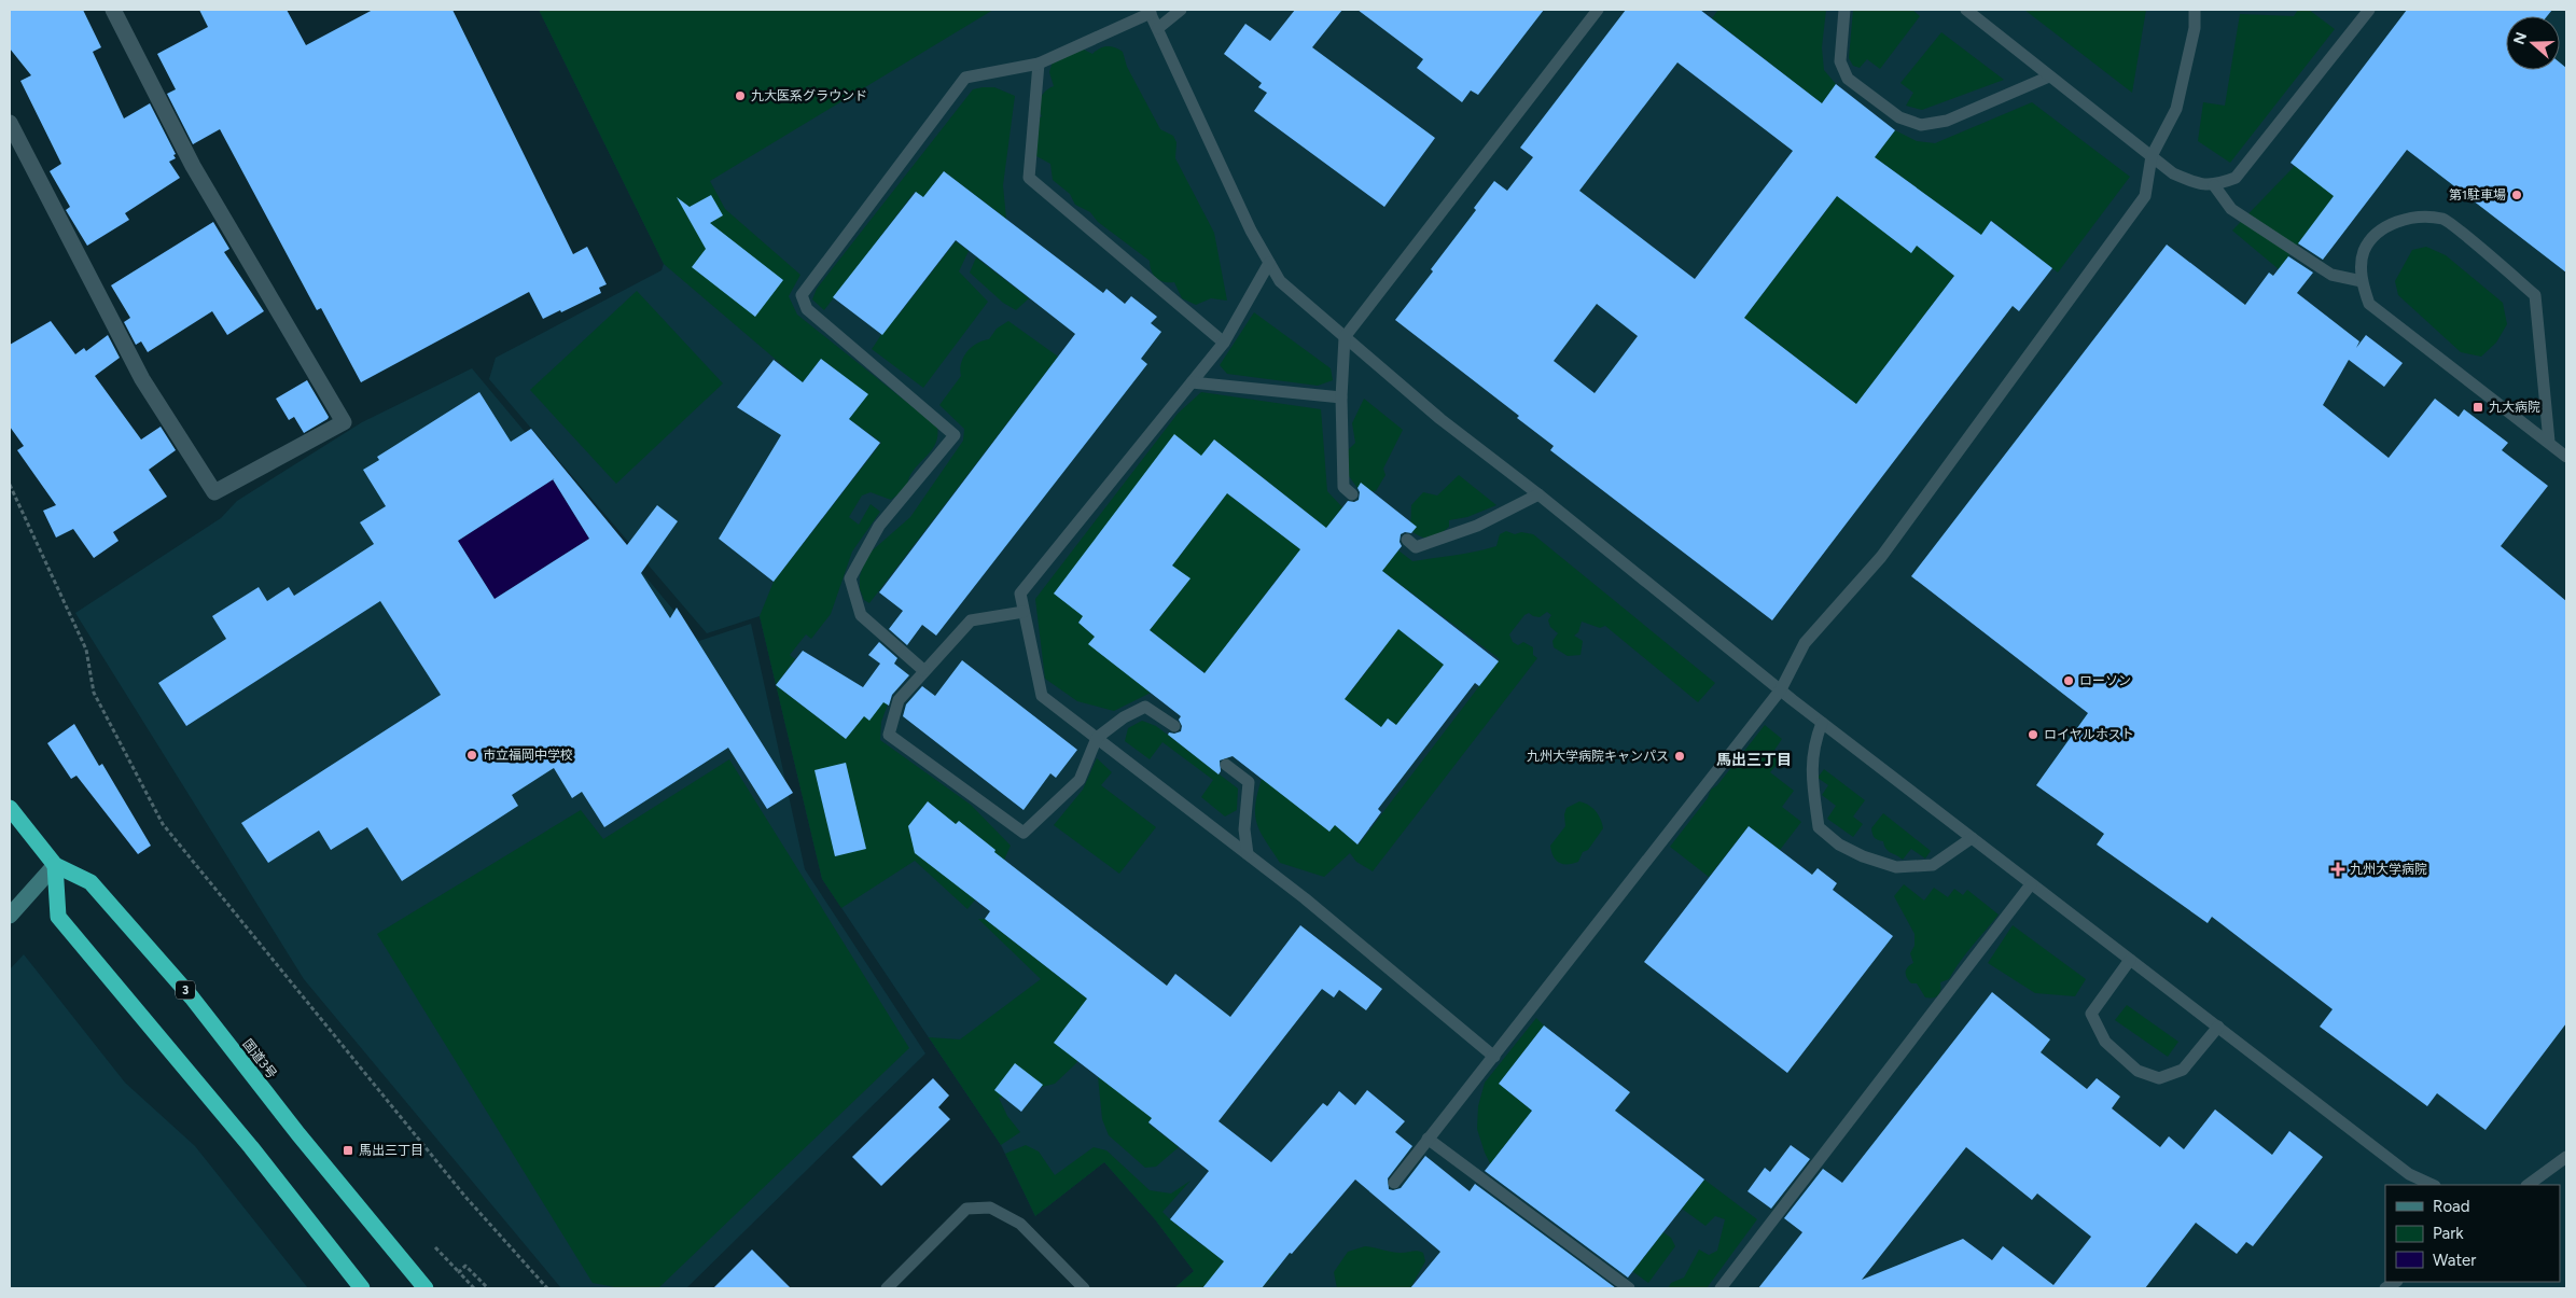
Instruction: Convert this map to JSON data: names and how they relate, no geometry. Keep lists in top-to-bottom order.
{
  "streets": {
    "highway": ["3", "国道3号"]
  },
  "districts": ["馬出三丁目"],
  "places": {
    "other": [
      "九大医系グラウンド",
      "第1駐車場",
      "ローソン",
      "ロイヤルホスト",
      "市立福岡中学校",
      "九州大学病院キャンパス"
    ],
    "transit": ["九大病院", "馬出三丁目"],
    "health": ["九州大学病院"]
  },
  "legend": ["Road", "Park", "Water"],
  "north": "left"
}
